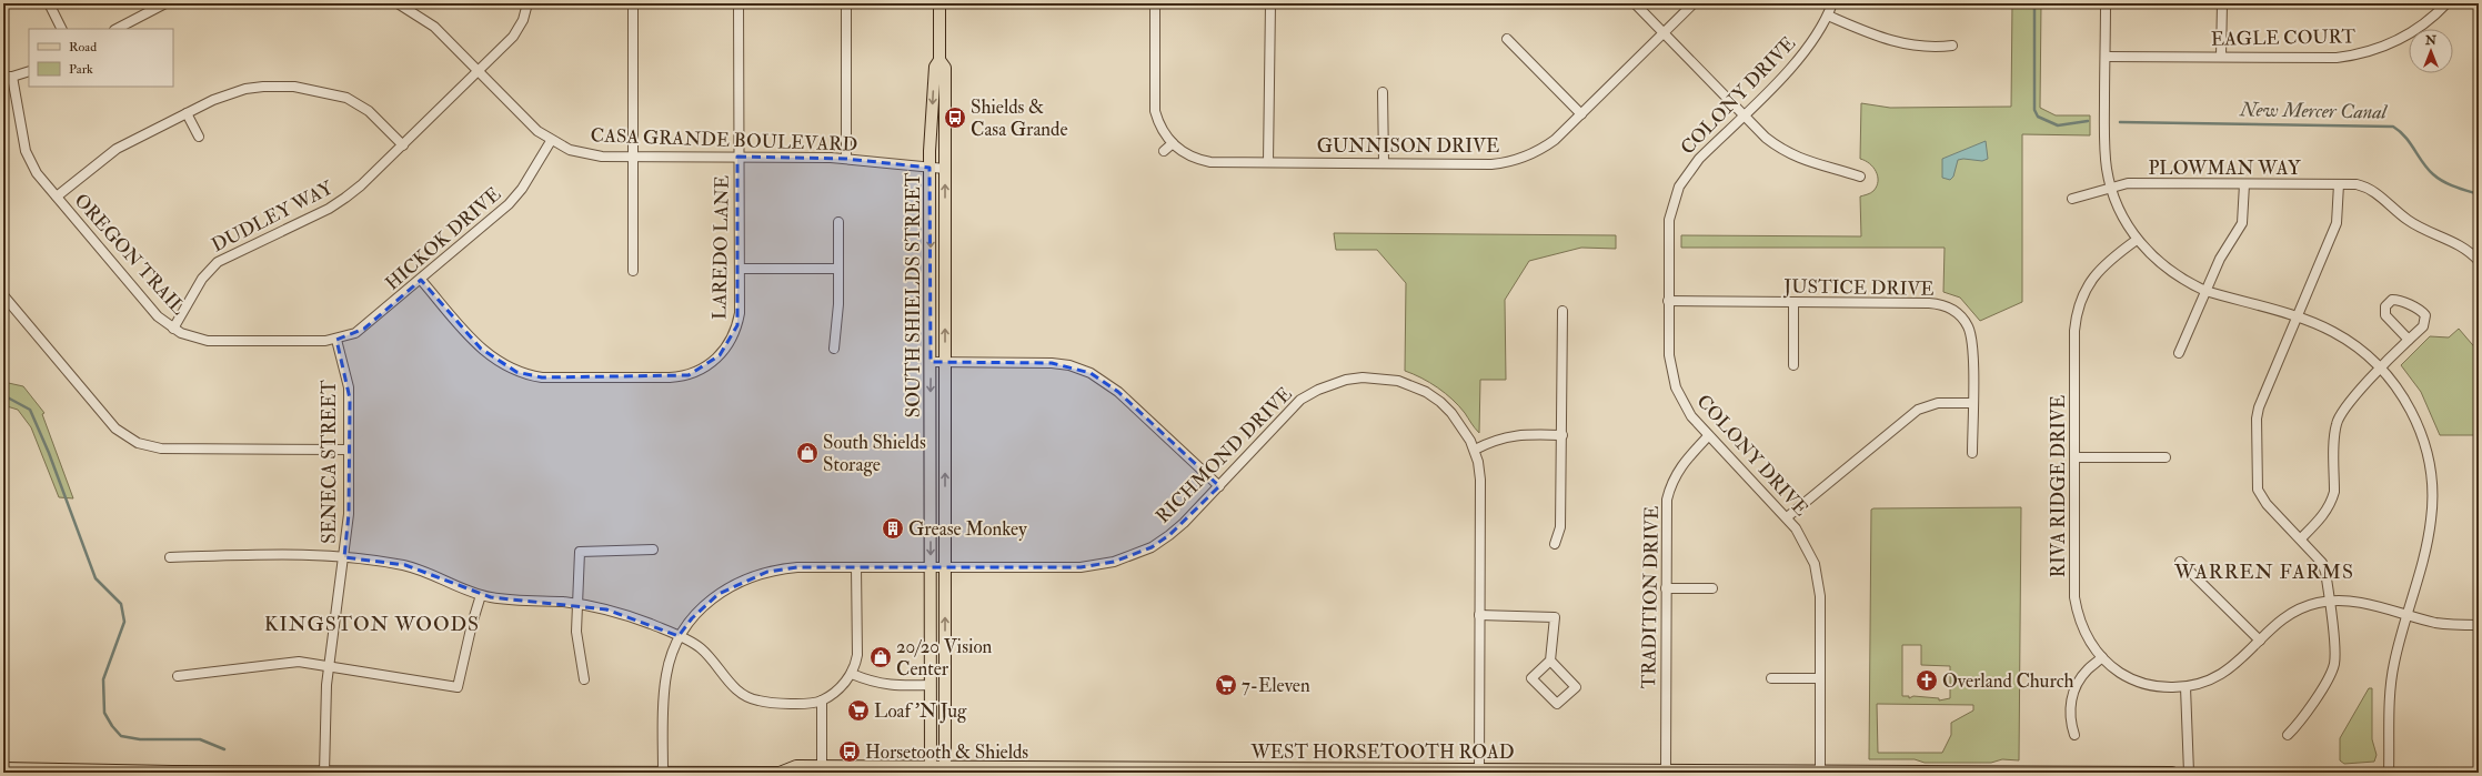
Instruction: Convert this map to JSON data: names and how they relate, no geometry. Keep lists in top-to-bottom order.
{
  "streets": {
    "main road": ["SOUTH SHIELDS STREET", "WEST HORSETOOTH ROAD"],
    "street": [
      "EAGLE COURT",
      "COLONY DRIVE",
      "CASA GRANDE BOULEVARD",
      "GUNNISON DRIVE",
      "PLOWMAN WAY",
      "DUDLEY WAY",
      "HICKOK DRIVE",
      "LAREDO LANE",
      "OREGON TRAIL",
      "JUSTICE DRIVE",
      "RICHMOND DRIVE",
      "SENECA STREET",
      "RIVA RIDGE DRIVE",
      "TRADITION DRIVE"
    ]
  },
  "crossings": [
    ["COLONY DRIVE", "JUSTICE DRIVE"],
    ["COLONY DRIVE", "TRADITION DRIVE"],
    ["COLONY DRIVE", "WEST HORSETOOTH ROAD"],
    ["CASA GRANDE BOULEVARD", "DUDLEY WAY"],
    ["CASA GRANDE BOULEVARD", "HICKOK DRIVE"],
    ["CASA GRANDE BOULEVARD", "LAREDO LANE"],
    ["CASA GRANDE BOULEVARD", "SOUTH SHIELDS STREET"],
    ["DUDLEY WAY", "OREGON TRAIL"],
    ["HICKOK DRIVE", "LAREDO LANE"],
    ["HICKOK DRIVE", "OREGON TRAIL"],
    ["HICKOK DRIVE", "SENECA STREET"],
    ["OREGON TRAIL", "SENECA STREET"],
    ["SOUTH SHIELDS STREET", "RICHMOND DRIVE"],
    ["SOUTH SHIELDS STREET", "WEST HORSETOOTH ROAD"],
    ["RICHMOND DRIVE", "WEST HORSETOOTH ROAD"],
    ["SENECA STREET", "WEST HORSETOOTH ROAD"],
    ["TRADITION DRIVE", "WEST HORSETOOTH ROAD"]
  ],
  "districts": ["WARREN FARMS", "KINGSTON WOODS"],
  "water": ["New Mercer Canal"],
  "places": {
    "bus stop": ["Shields & Casa Grande", "Horsetooth & Shields"],
    "shop": ["South Shields Storage", "20/20 Vision Center"],
    "building": ["Grease Monkey"],
    "church": ["Overland Church"],
    "supermarket": ["7-Eleven", "Loaf 'N Jug"]
  },
  "legend": ["Road", "Park"],
  "north": "top"
}
